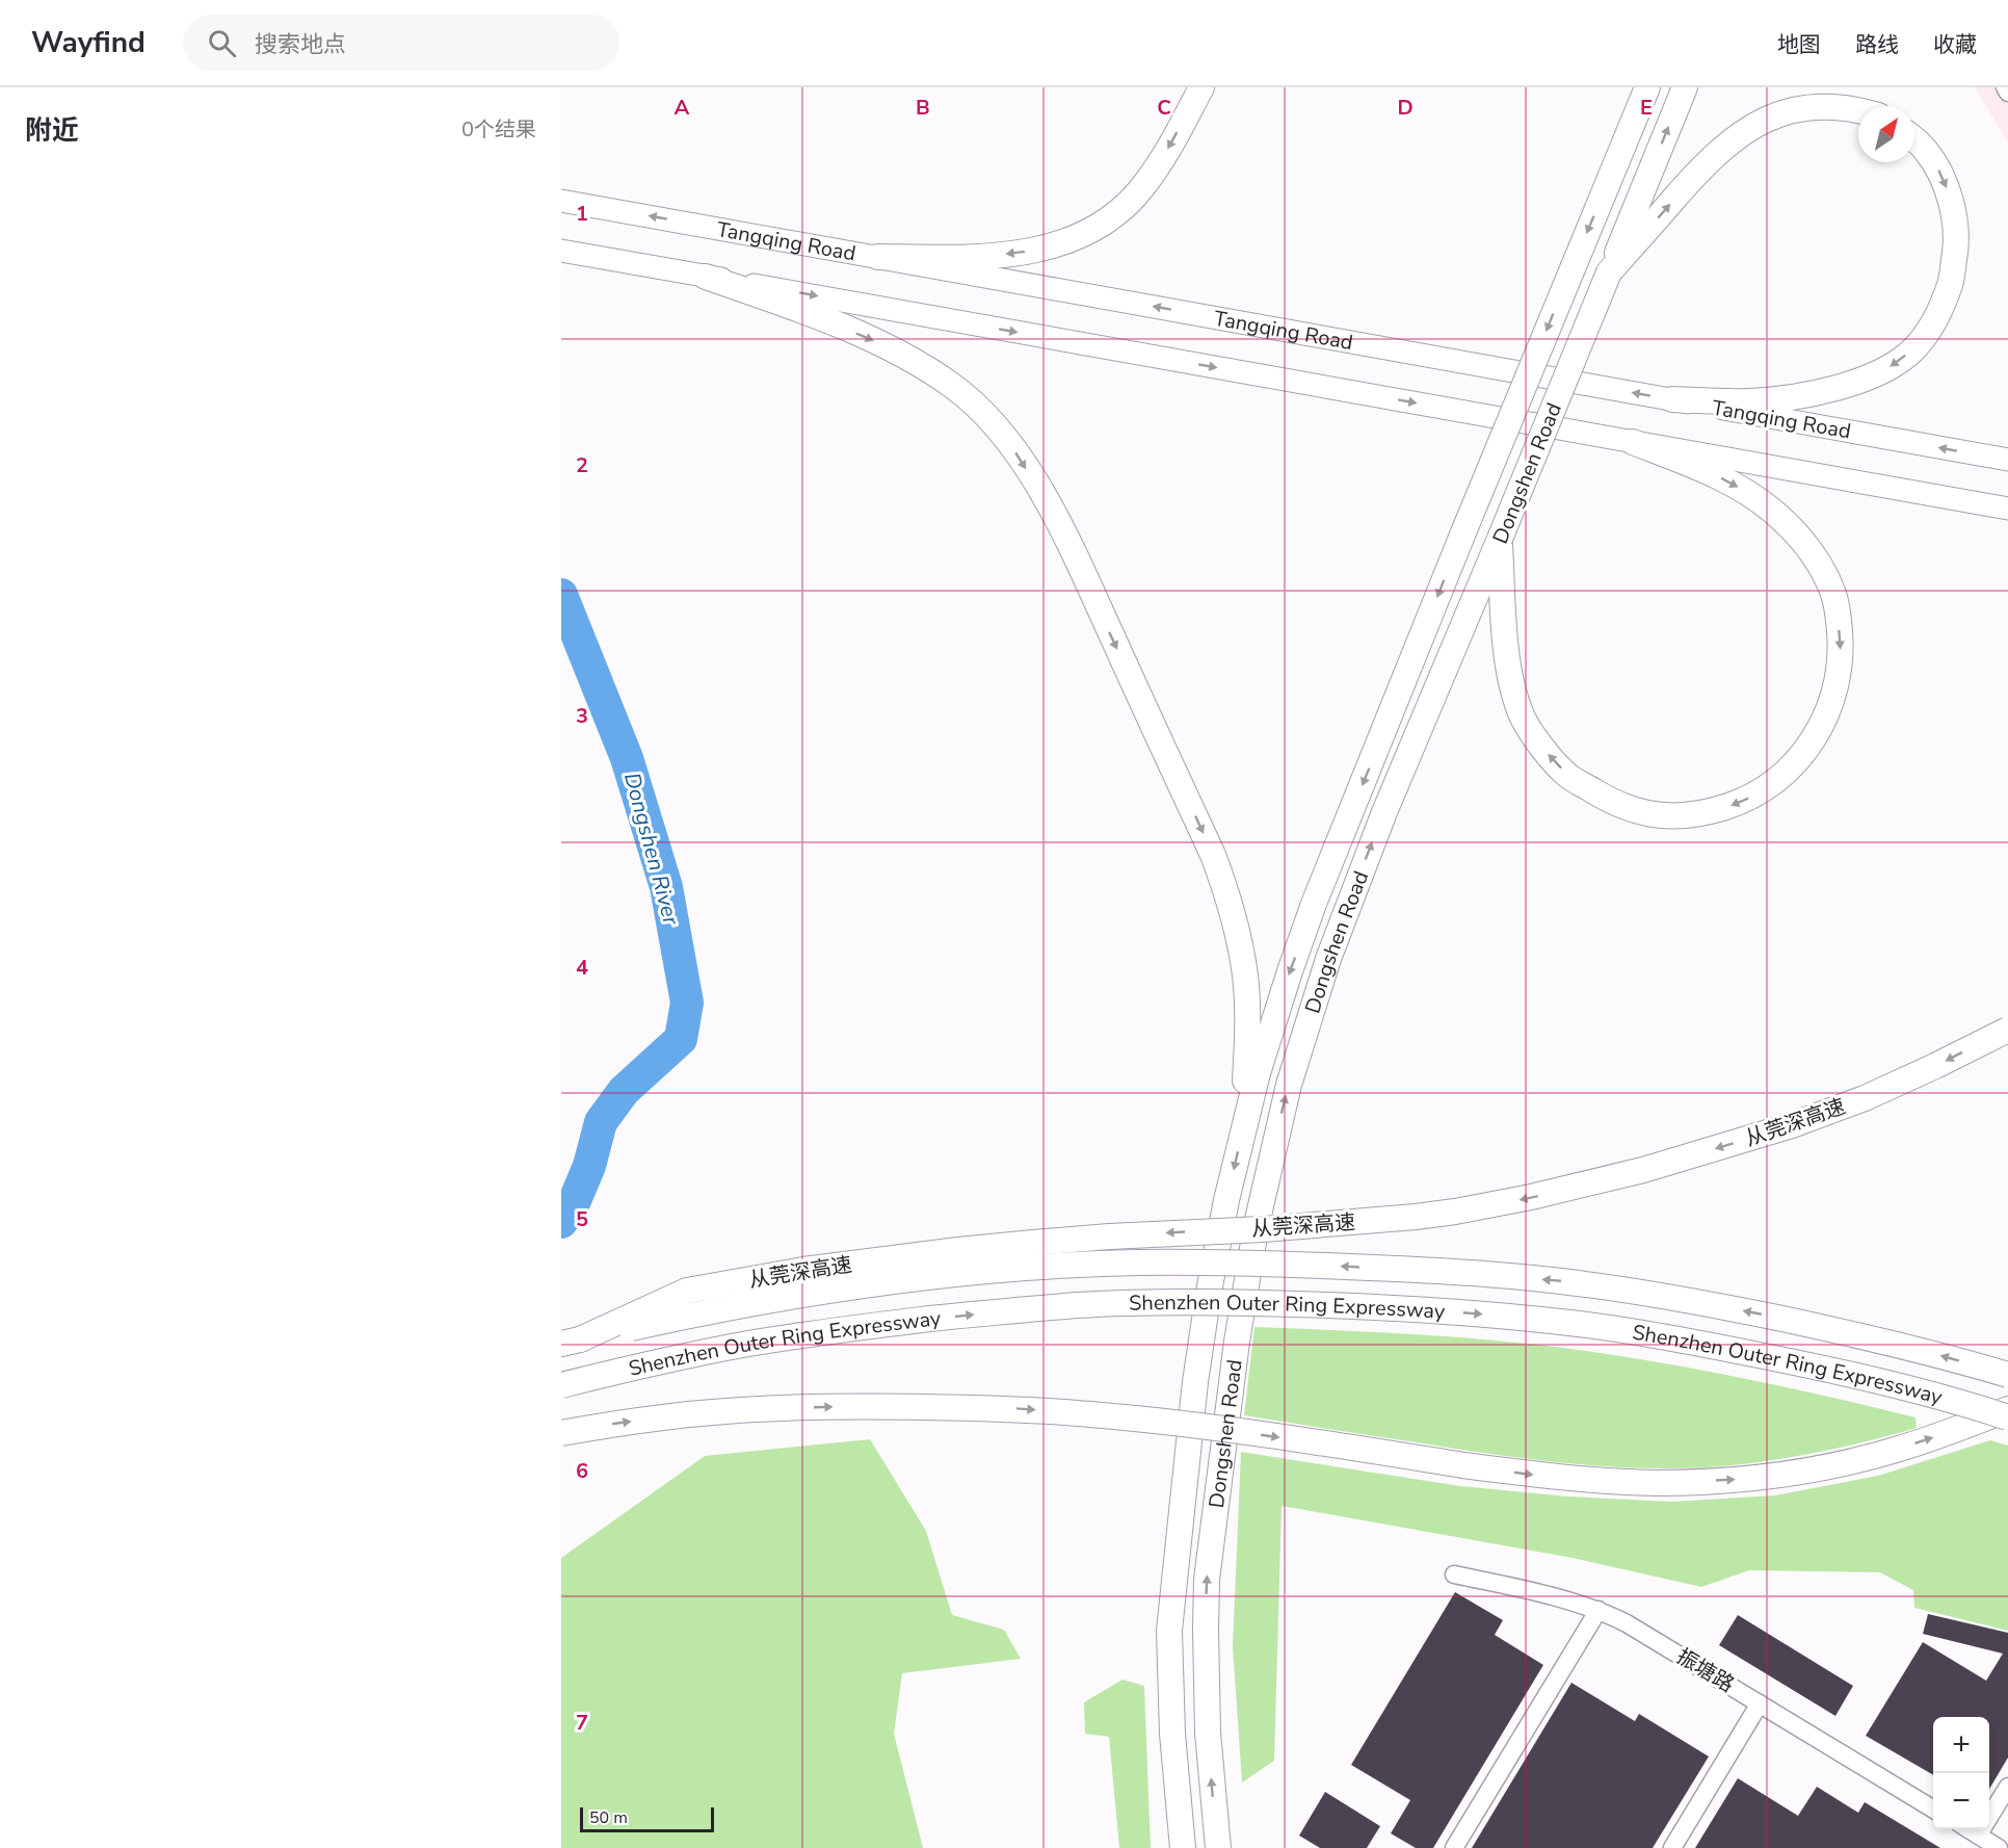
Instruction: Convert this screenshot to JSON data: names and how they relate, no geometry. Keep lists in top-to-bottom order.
{
  "streets": {
    "highway": ["Dongshen Road", "从莞深高速", "Shenzhen Outer Ring Expressway"],
    "main road": ["Tangqing Road"],
    "street": ["振塘路"]
  },
  "crossings": [
    ["从莞深高速", "Shenzhen Outer Ring Expressway"]
  ],
  "water": ["Dongshen River"],
  "scale_bar": "50 m",
  "north": "top right",
  "page": {
    "header": "Wayfind",
    "search": "搜索地点",
    "nav": ["地图", "路线", "收藏"],
    "heading": ["附近", "0个结果"],
    "map_buttons": ["+", "−"],
    "scale": "50 m"
  },
  "grid": {
    "columns": [
      "A",
      "B",
      "C",
      "D",
      "E"
    ],
    "rows": [
      "1",
      "2",
      "3",
      "4",
      "5",
      "6",
      "7"
    ]
  }
}
